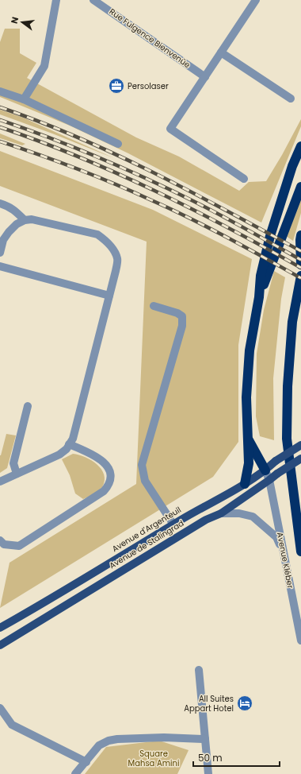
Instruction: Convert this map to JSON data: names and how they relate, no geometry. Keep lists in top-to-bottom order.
{
  "streets": {
    "main road": ["Avenue d'Argenteuil", "Avenue de Stalingrad"],
    "street": ["Rue Fulgence Bienvenüe", "Avenue Kléber"]
  },
  "crossings": [
    ["Avenue d'Argenteuil", "Avenue Kléber"],
    ["Avenue de Stalingrad", "Avenue Kléber"]
  ],
  "parks": ["Square Mahsa Amini"],
  "places": {
    "office": ["Persolaser"],
    "hotel": ["All Suites Appart Hotel"]
  },
  "scale_bar": "50 m",
  "north": "left"
}
